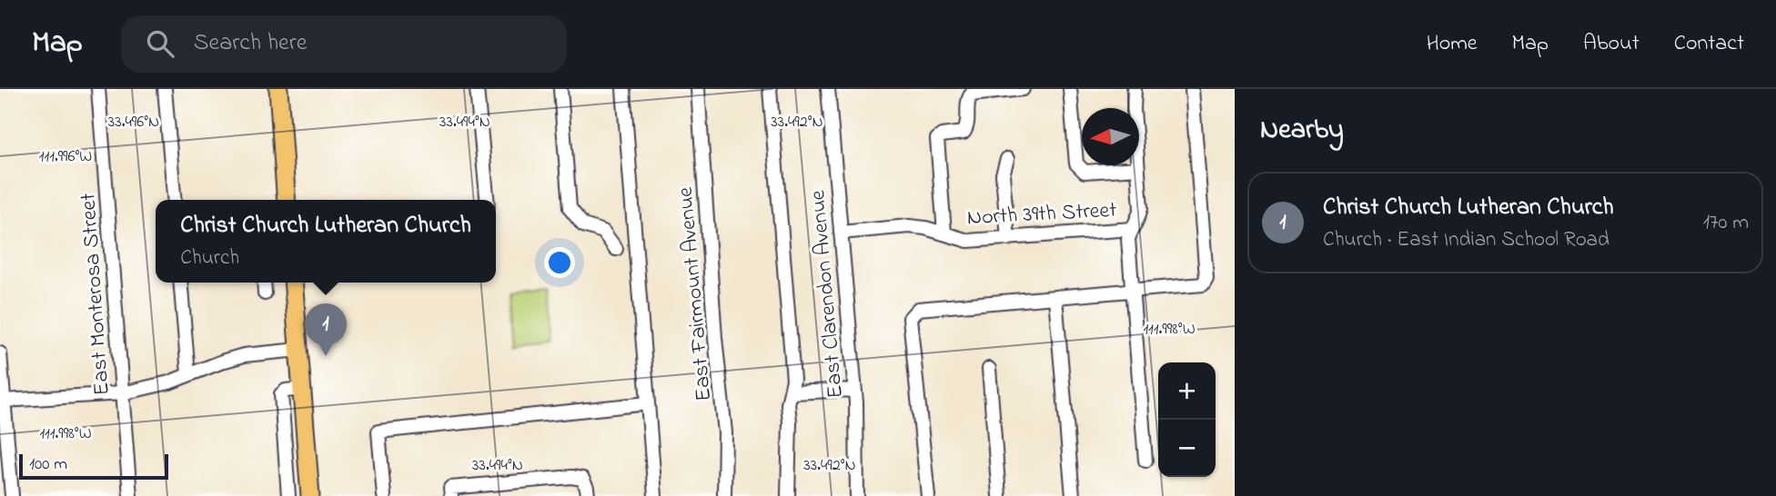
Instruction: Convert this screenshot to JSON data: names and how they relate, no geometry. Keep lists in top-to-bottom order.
{
  "streets": {
    "street": [
      "North 39th Street",
      "East Monterosa Street",
      "East Fairmount Avenue",
      "East Clarendon Avenue"
    ]
  },
  "crossings": [
    ["North 39th Street", "East Clarendon Avenue"]
  ],
  "scale_bar": "100 m",
  "north": "left",
  "page": {
    "header": "Map",
    "search": "Search here",
    "nav": [
      "Home",
      "Map",
      "About",
      "Contact"
    ],
    "heading": "Nearby",
    "list": [
      {
        "mark": "1",
        "name": "Christ Church Lutheran Church",
        "note": "Church · East Indian School Road",
        "value": "170 m"
      }
    ],
    "popup": ["Christ Church Lutheran Church", "Church"],
    "pins": "1",
    "map_buttons": ["+", "−"],
    "scale": "100 m"
  },
  "coordinates": [
    "33.496°N",
    "33.494°N",
    "33.492°N",
    "111.996°W",
    "111.998°W"
  ]
}
